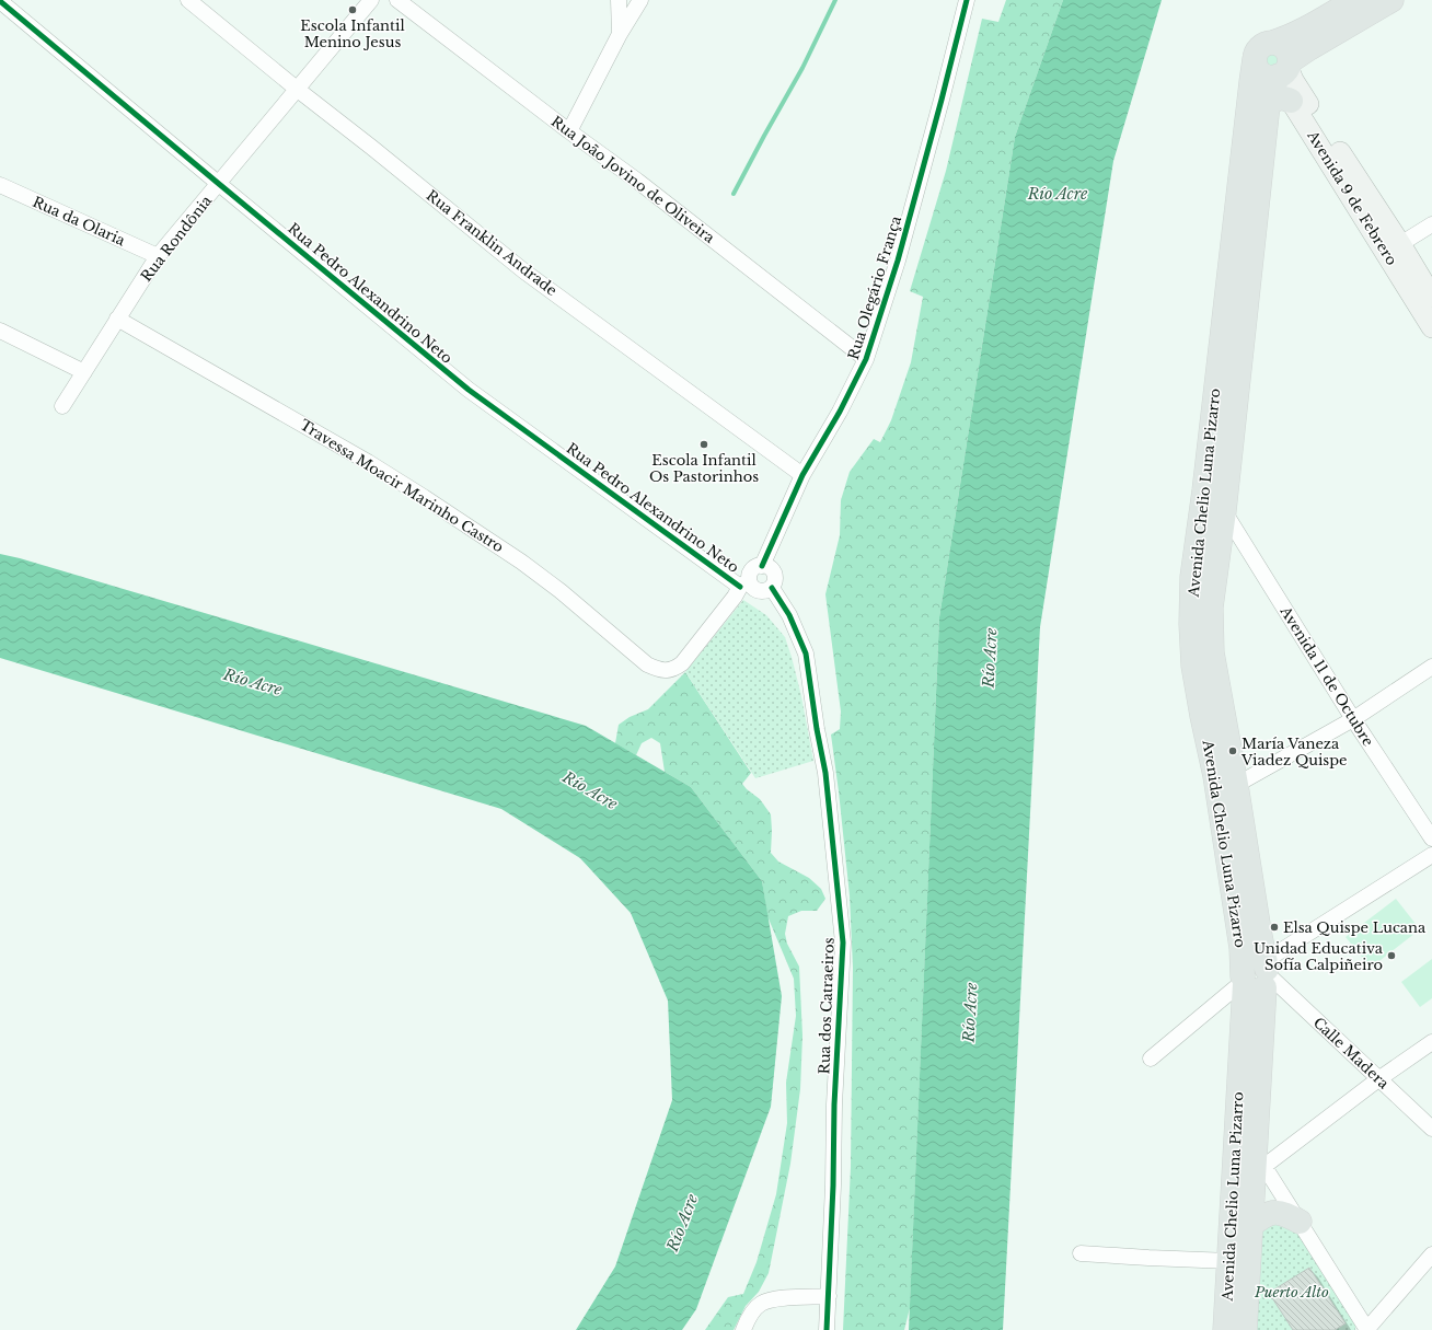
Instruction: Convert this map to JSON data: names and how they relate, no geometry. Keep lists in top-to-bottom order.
{
  "streets": {
    "main road": ["Avenida Chelio Luna Pizarro"],
    "street": [
      "Rua João Jovino de Oliveira",
      "Avenida 9 de Febrero",
      "Rua da Olaria",
      "Rua Rondônia",
      "Rua Franklin Andrade",
      "Rua Olegário França",
      "Rua Pedro Alexandrino Neto",
      "Travessa Moacir Marinho Castro",
      "Avenida 11 de Octubre",
      "Rua dos Catraeiros",
      "Calle Madera"
    ]
  },
  "crossings": [
    ["Rua João Jovino de Oliveira", "Rua Olegário França"],
    ["Avenida 9 de Febrero", "Avenida Chelio Luna Pizarro"],
    ["Rua da Olaria", "Rua Rondônia"],
    ["Rua Rondônia", "Rua Franklin Andrade"],
    ["Rua Rondônia", "Rua Pedro Alexandrino Neto"],
    ["Rua Rondônia", "Travessa Moacir Marinho Castro"],
    ["Rua Franklin Andrade", "Rua Olegário França"],
    ["Rua Olegário França", "Rua Pedro Alexandrino Neto"],
    ["Rua Olegário França", "Travessa Moacir Marinho Castro"],
    ["Rua Olegário França", "Rua dos Catraeiros"],
    ["Rua Pedro Alexandrino Neto", "Travessa Moacir Marinho Castro"],
    ["Rua Pedro Alexandrino Neto", "Rua dos Catraeiros"],
    ["Travessa Moacir Marinho Castro", "Rua dos Catraeiros"],
    ["Avenida Chelio Luna Pizarro", "Avenida 11 de Octubre"],
    ["Avenida Chelio Luna Pizarro", "Calle Madera"]
  ],
  "water": ["Río Acre"],
  "parks": ["Puerto Alto"],
  "places": [
    "Escola Infantil Menino Jesus",
    "Escola Infantil Os Pastorinhos",
    "María Vaneza Viadez Quispe",
    "Elsa Quispe Lucana",
    "Unidad Educativa Sofía Calpiñeiro"
  ]
}
